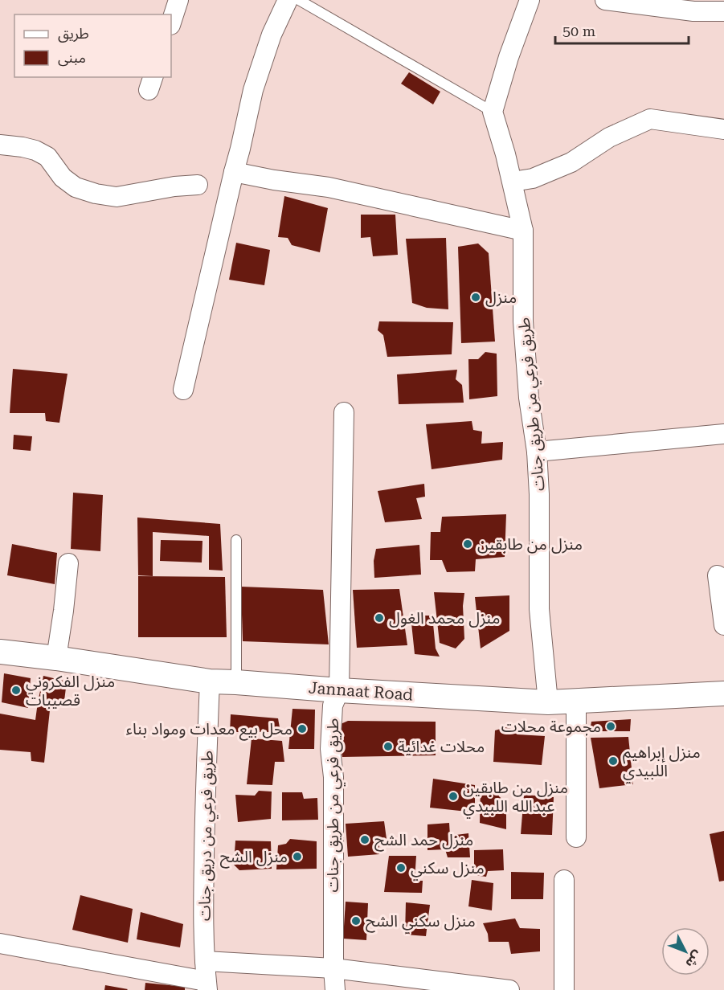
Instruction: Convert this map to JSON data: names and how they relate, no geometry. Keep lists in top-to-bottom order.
{
  "streets": {
    "street": ["طريق فرعي من طريق جنات", "Jannaat Road", "طريق فرعي من دريق جنات"]
  },
  "crossings": [
    ["طريق فرعي من طريق جنات", "Jannaat Road"],
    ["Jannaat Road", "طريق فرعي من دريق جنات"]
  ],
  "places": [
    "منزل",
    "منزل من طابقين",
    "منزل محمد الغول",
    "منزل الفكروني قصيبات",
    "مجموعة محلات",
    "محل بيع معدات ومواد بناء",
    "محلات غدائية",
    "منزل إبراهيم اللبيدي",
    "منزل من طابقين عبدالله اللبيدي",
    "منزل حمد الشح",
    "منزل الشح",
    "منزل سكني",
    "منزل سكني الشح"
  ],
  "legend": ["طريق", "مبنى"],
  "scale_bar": "50 m",
  "north": "bottom right"
}
